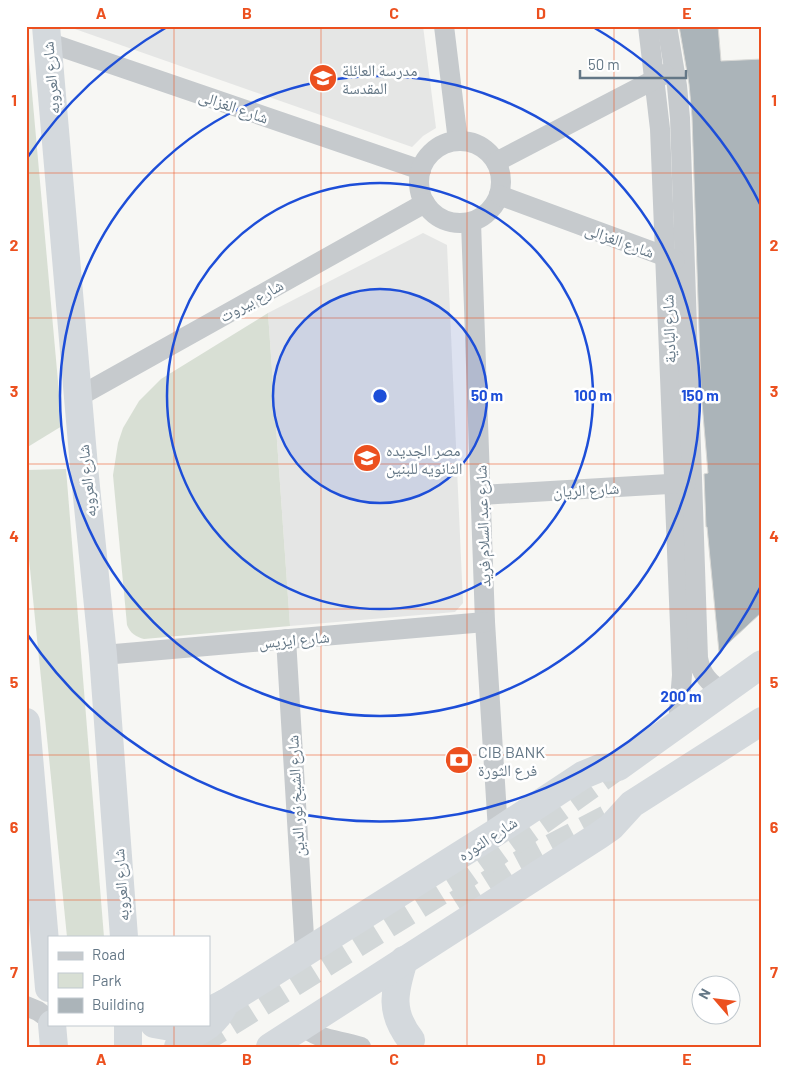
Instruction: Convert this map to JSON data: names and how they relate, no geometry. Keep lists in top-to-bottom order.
{
  "streets": {
    "highway": ["شارع العروبه", "شارع الثوره"],
    "street": [
      "شارع الغزالى",
      "شارع بيروت",
      "شارع البادية",
      "شارع الريان",
      "شارع عبد السلام فريد",
      "شارع ايزيس",
      "شارع الشيخ نور الدين"
    ]
  },
  "crossings": [
    ["شارع العروبه", "شارع الغزالى"],
    ["شارع العروبه", "شارع بيروت"],
    ["شارع العروبه", "شارع ايزيس"],
    ["شارع الغزالى", "شارع بيروت"],
    ["شارع الغزالى", "شارع البادية"],
    ["شارع الغزالى", "شارع عبد السلام فريد"],
    ["شارع بيروت", "شارع عبد السلام فريد"],
    ["شارع البادية", "شارع الريان"],
    ["شارع البادية", "شارع الثوره"],
    ["شارع الريان", "شارع عبد السلام فريد"],
    ["شارع عبد السلام فريد", "شارع ايزيس"],
    ["شارع عبد السلام فريد", "شارع الثوره"],
    ["شارع ايزيس", "شارع الشيخ نور الدين"],
    ["شارع الشيخ نور الدين", "شارع الثوره"]
  ],
  "places": {
    "school or university": ["مدرسة العائلة المقدسة", "مصر الجديده الثانويه للبنين"],
    "bank": ["CIB BANK فرع الثورة"]
  },
  "legend": ["Road", "Park", "Building"],
  "scale_bar": "50 m",
  "north": "top left",
  "grid": {
    "columns": [
      "A",
      "B",
      "C",
      "D",
      "E"
    ],
    "rows": [
      "1",
      "2",
      "3",
      "4",
      "5",
      "6",
      "7"
    ]
  },
  "rings": [
    "50 m",
    "100 m",
    "150 m",
    "200 m"
  ]
}
